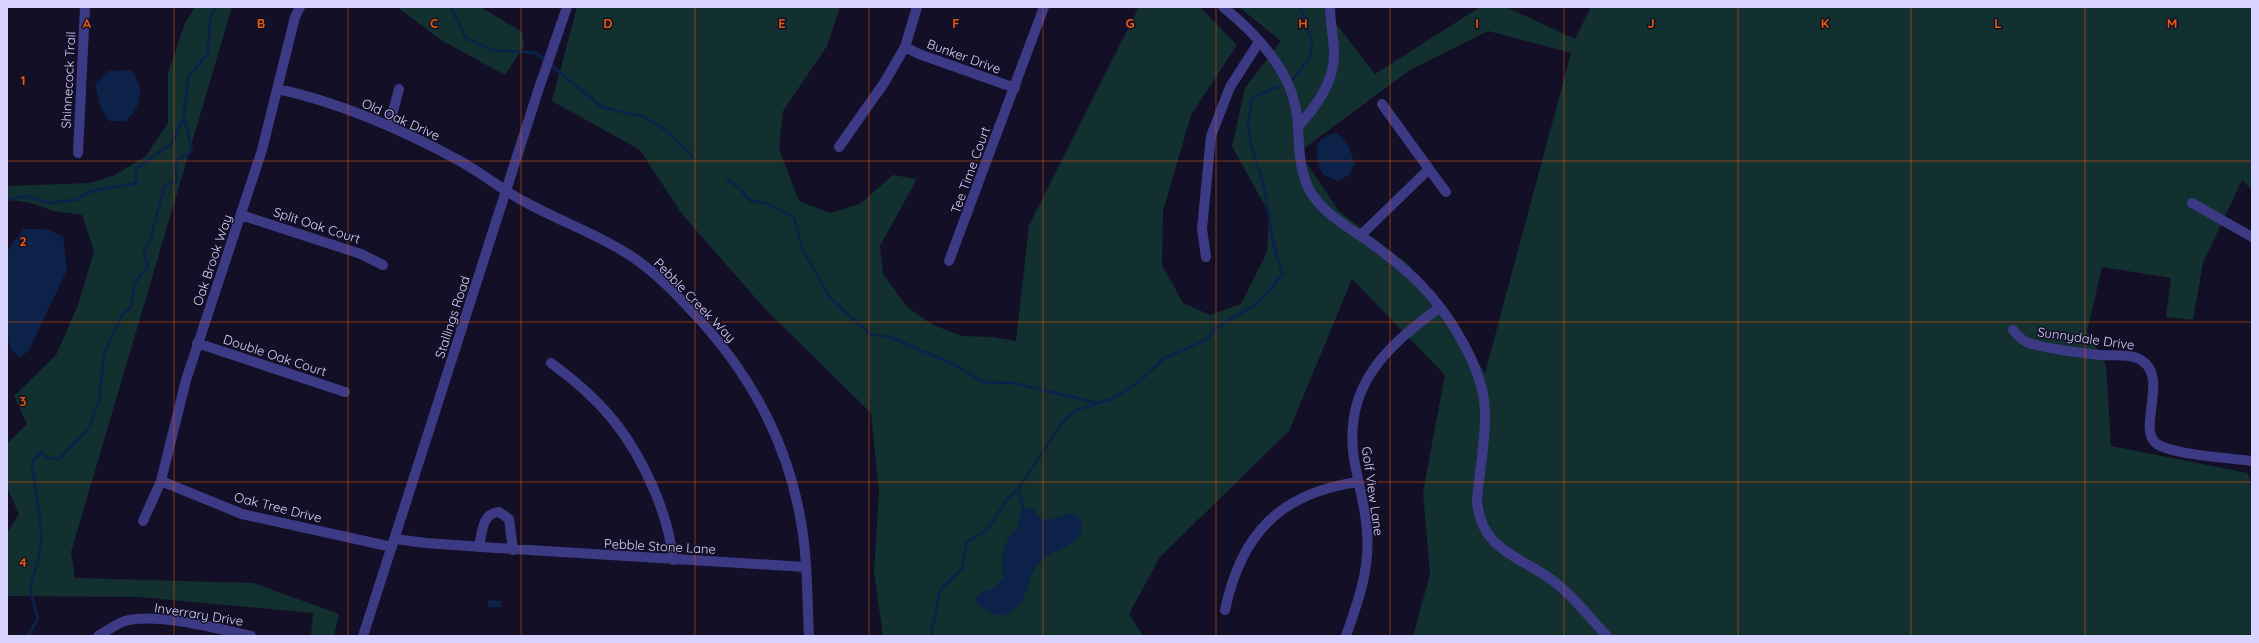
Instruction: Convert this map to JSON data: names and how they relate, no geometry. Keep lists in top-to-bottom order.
{
  "streets": {
    "street": [
      "Bunker Drive",
      "Shinnecock Trail",
      "Old Oak Drive",
      "Tee Time Court",
      "Split Oak Court",
      "Oak Brook Way",
      "Pebble Creek Way",
      "Stallings Road",
      "Sunnydale Drive",
      "Double Oak Court",
      "Golf View Lane",
      "Oak Tree Drive",
      "Pebble Stone Lane",
      "Inverrary Drive"
    ]
  },
  "crossings": [
    ["Bunker Drive", "Tee Time Court"],
    ["Old Oak Drive", "Oak Brook Way"],
    ["Old Oak Drive", "Pebble Creek Way"],
    ["Old Oak Drive", "Stallings Road"],
    ["Split Oak Court", "Oak Brook Way"],
    ["Oak Brook Way", "Double Oak Court"],
    ["Oak Brook Way", "Oak Tree Drive"],
    ["Pebble Creek Way", "Stallings Road"],
    ["Pebble Creek Way", "Pebble Stone Lane"],
    ["Stallings Road", "Oak Tree Drive"],
    ["Stallings Road", "Pebble Stone Lane"],
    ["Oak Tree Drive", "Pebble Stone Lane"]
  ],
  "grid": {
    "columns": [
      "A",
      "B",
      "C",
      "D",
      "E",
      "F",
      "G",
      "H",
      "I",
      "J",
      "K",
      "L",
      "M"
    ],
    "rows": [
      "1",
      "2",
      "3",
      "4"
    ]
  }
}
